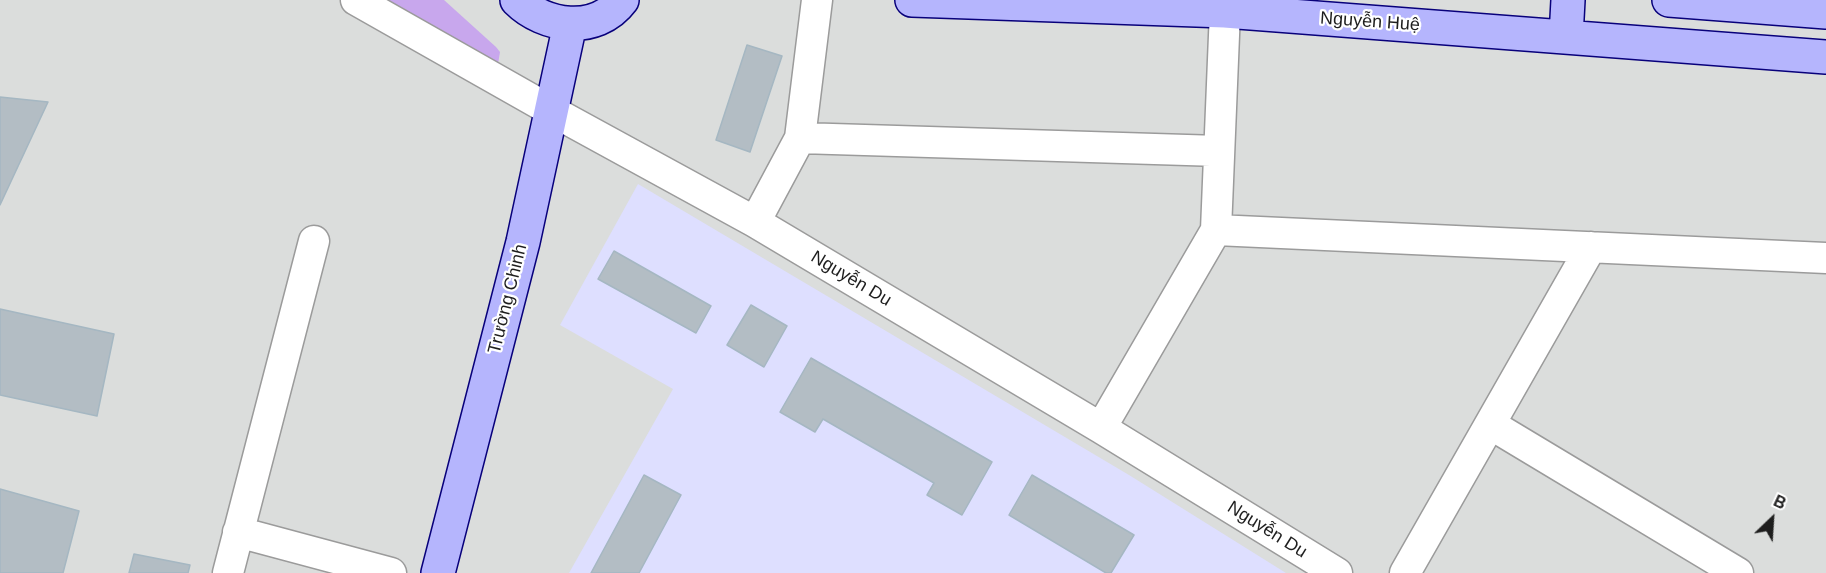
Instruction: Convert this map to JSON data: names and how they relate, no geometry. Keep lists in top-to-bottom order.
{
  "streets": {
    "main road": ["Nguyễn Huệ", "Trường Chinh"],
    "street": ["Nguyễn Du"]
  },
  "crossings": [
    ["Nguyễn Du", "Trường Chinh"]
  ],
  "north": "top right"
}
